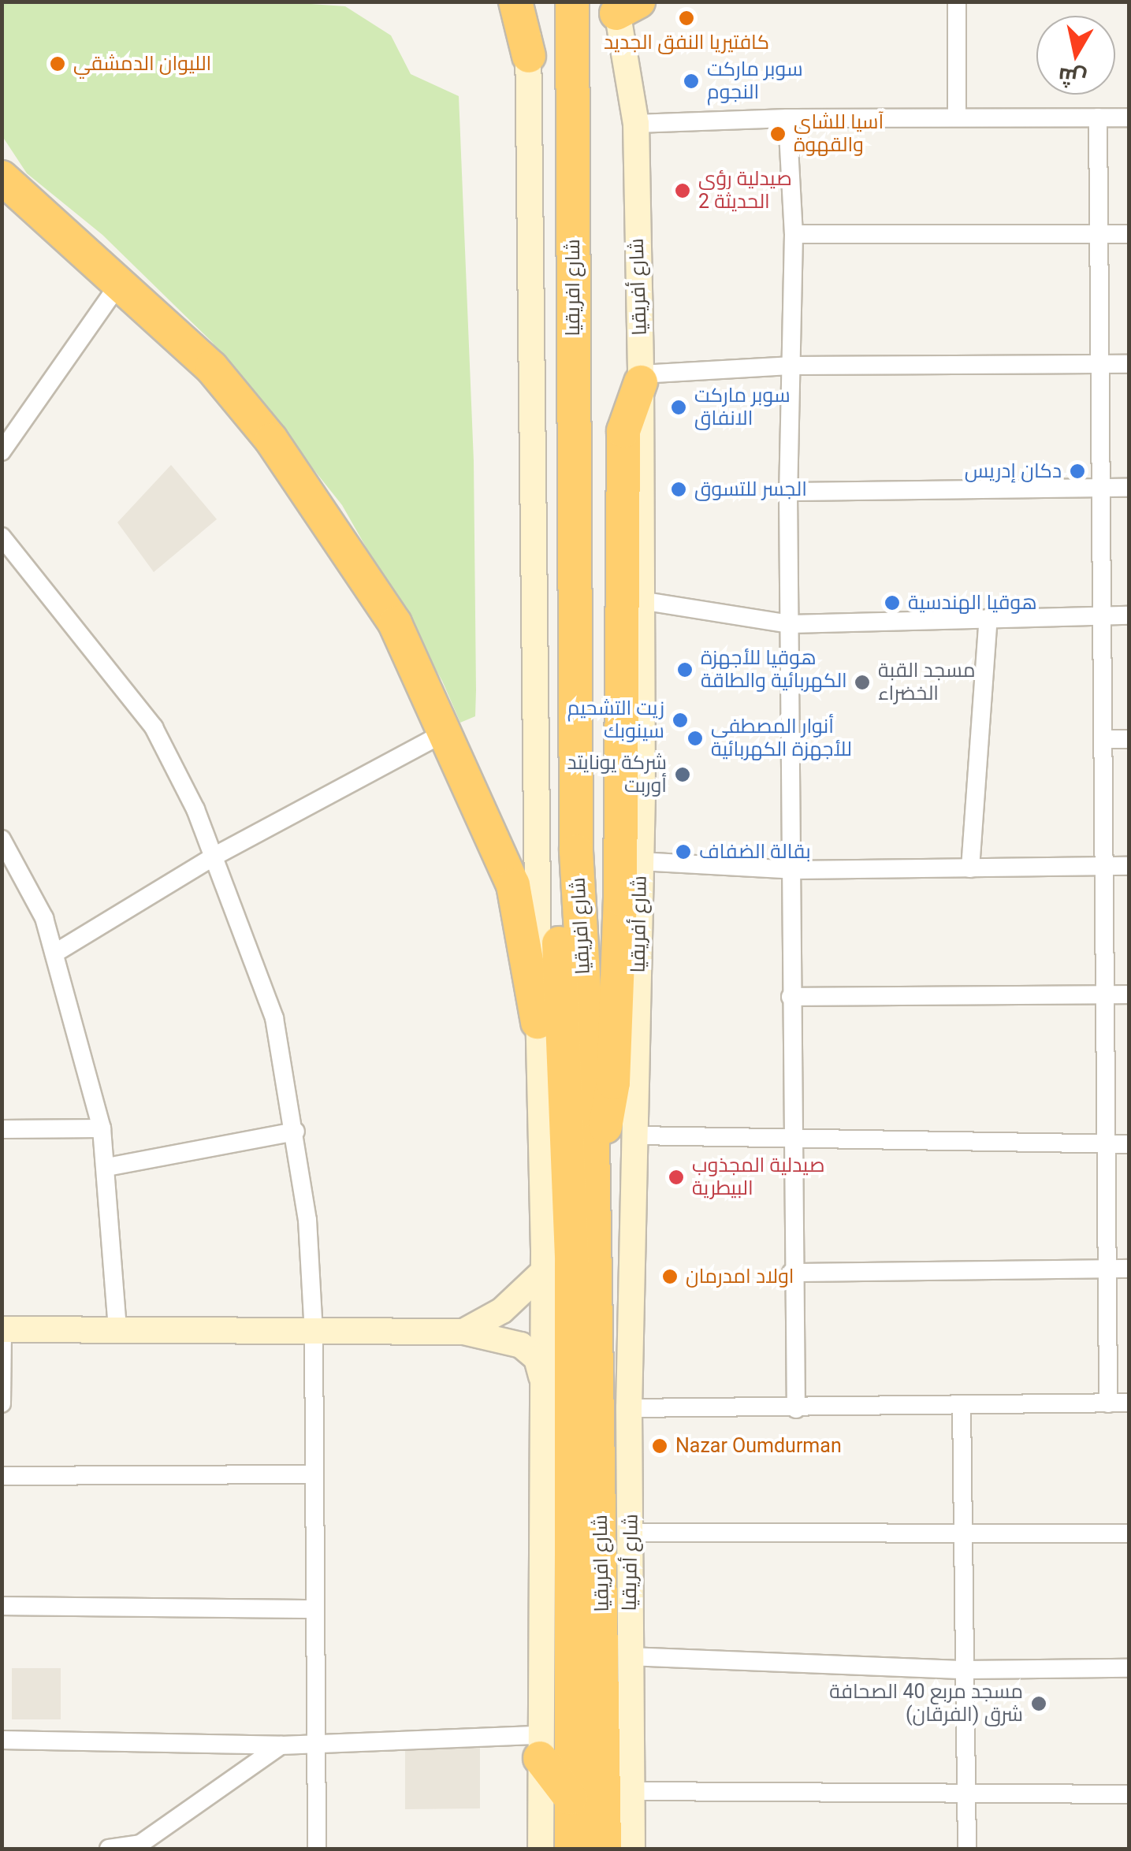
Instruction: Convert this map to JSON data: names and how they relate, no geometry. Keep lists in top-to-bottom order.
{
  "streets": {
    "highway": ["شارع افريقيا"],
    "street": ["شارع أفريقيا"]
  },
  "places": [
    "كافتيريا النفق الجديد",
    "الليوان الدمشقي",
    "سوبر ماركت النجوم",
    "آسيا للشاي والقهوة",
    "صيدلية رؤى الحديثة 2",
    "سوبر ماركت الانفاق",
    "دكان إدريس",
    "الجسر للتسوق",
    "هوقيا الهندسية",
    "هوقيا للأجهزة الكهربائية والطاقة",
    "مسجد القبة الخضراء",
    "زيت التشحيم سينوبك",
    "أنوار المصطفى للأجهزة الكهربائية",
    "شركة يونايتد أوربت",
    "بقالة الضفاف",
    "صيدلية المجذوب البيطرية",
    "اولاد امدرمان",
    "Nazar Oumdurman",
    "مسجد مربع 40 الصحافة شرق (الفرقان)"
  ],
  "north": "bottom"
}
